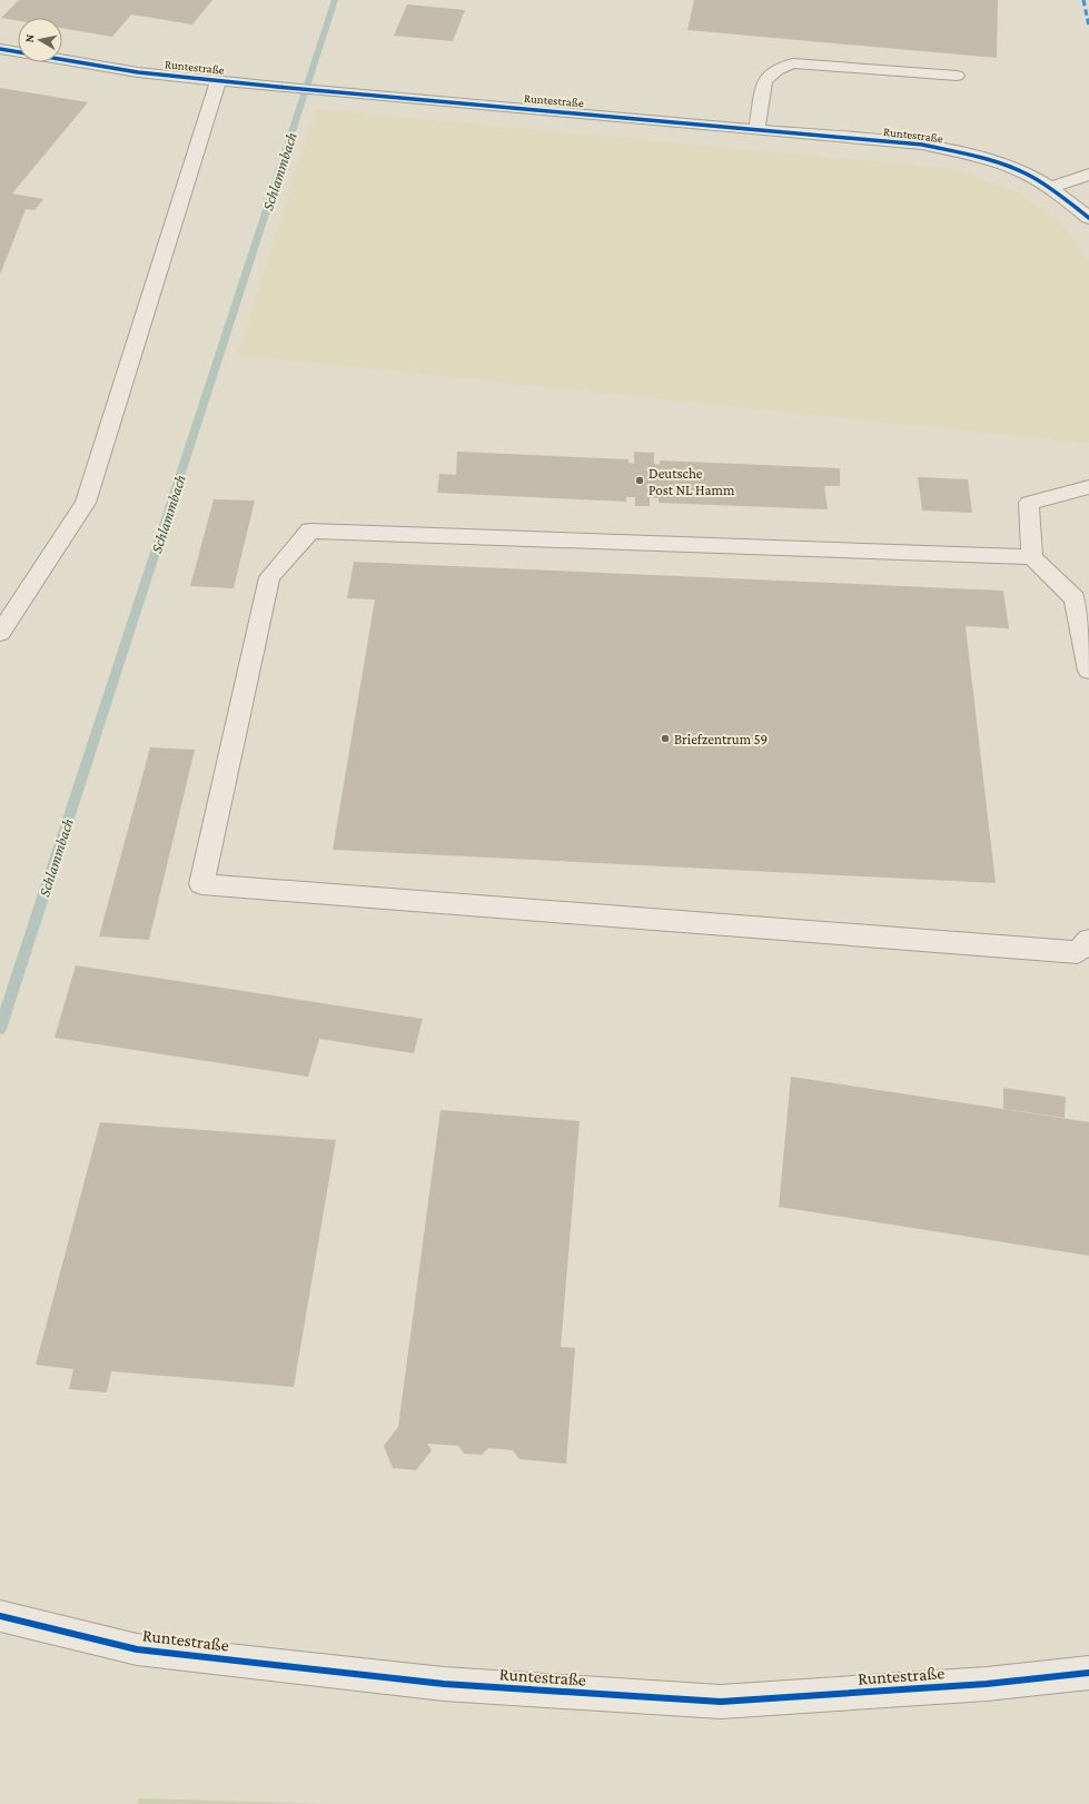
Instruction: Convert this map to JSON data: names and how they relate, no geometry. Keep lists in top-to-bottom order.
{
  "streets": {
    "street": ["Runtestraße"]
  },
  "water": ["Schlammbach"],
  "places": ["Deutsche Post NL Hamm", "Briefzentrum 59"],
  "north": "left"
}
